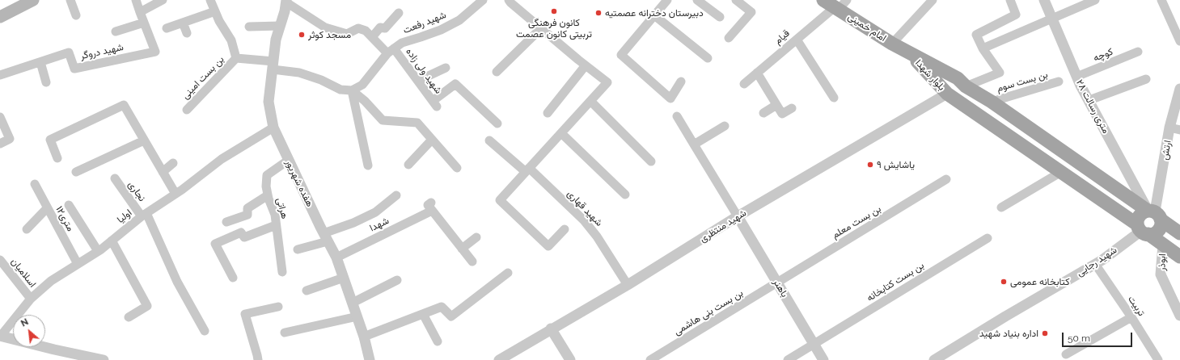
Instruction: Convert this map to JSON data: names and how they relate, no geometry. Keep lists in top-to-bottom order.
{
  "streets": {
    "main road": ["امام خمینی", "بلوار شهدا"],
    "street": [
      "شهید رفعت",
      "قیام",
      "شهید دروگر",
      "کوچه",
      "شهید ولی زاده",
      "بن بست امینی",
      "بن بست سوم",
      "۲۸ متری رسالت",
      "ارتش",
      "هفده شهریور",
      "نجاری",
      "هراتی",
      "شهید قهاری",
      "اولیا",
      "۱۲متری",
      "بن بست معلم",
      "شهدا",
      "شهید منتظری",
      "شهید رجایی",
      "ابوذر",
      "اسلامیان",
      "بن بست کتابخانه",
      "باهنر",
      "تربیت",
      "بن بست بنی هاشمی"
    ]
  },
  "crossings": [
    ["شهید رفعت", "شهید ولی زاده"],
    ["امام خمینی", "قیام"],
    ["امام خمینی", "بلوار شهدا"],
    ["کوچه", "۲۸ متری رسالت"],
    ["شهید ولی زاده", "هفده شهریور"],
    ["بلوار شهدا", "بن بست سوم"],
    ["بلوار شهدا", "۲۸ متری رسالت"],
    ["بلوار شهدا", "ارتش"],
    ["بلوار شهدا", "شهید منتظری"],
    ["بلوار شهدا", "شهید رجایی"],
    ["بلوار شهدا", "ابوذر"],
    ["بن بست امینی", "هفده شهریور"],
    ["۲۸ متری رسالت", "ارتش"],
    ["۲۸ متری رسالت", "شهید رجایی"],
    ["ارتش", "شهید رجایی"],
    ["هفده شهریور", "هراتی"],
    ["هفده شهریور", "اولیا"],
    ["هفده شهریور", "شهدا"],
    ["نجاری", "اولیا"],
    ["شهید قهاری", "شهید منتظری"],
    ["اولیا", "۱۲متری"],
    ["اولیا", "اسلامیان"],
    ["بن بست معلم", "باهنر"],
    ["بن بست معلم", "بن بست بنی هاشمی"],
    ["شهید منتظری", "باهنر"],
    ["شهید رجایی", "تربیت"],
    ["بن بست کتابخانه", "باهنر"],
    ["باهنر", "بن بست بنی هاشمی"]
  ],
  "places": [
    "کانون فرهنگی تربیتی کانون عصمت",
    "دبیرستان دخترانه عصمتیه",
    "مسجد کوثر",
    "یاشایش ۹",
    "کتابخانه عمومی",
    "اداره بنیاد شهید"
  ],
  "scale_bar": "50 m",
  "north": "top left"
}
